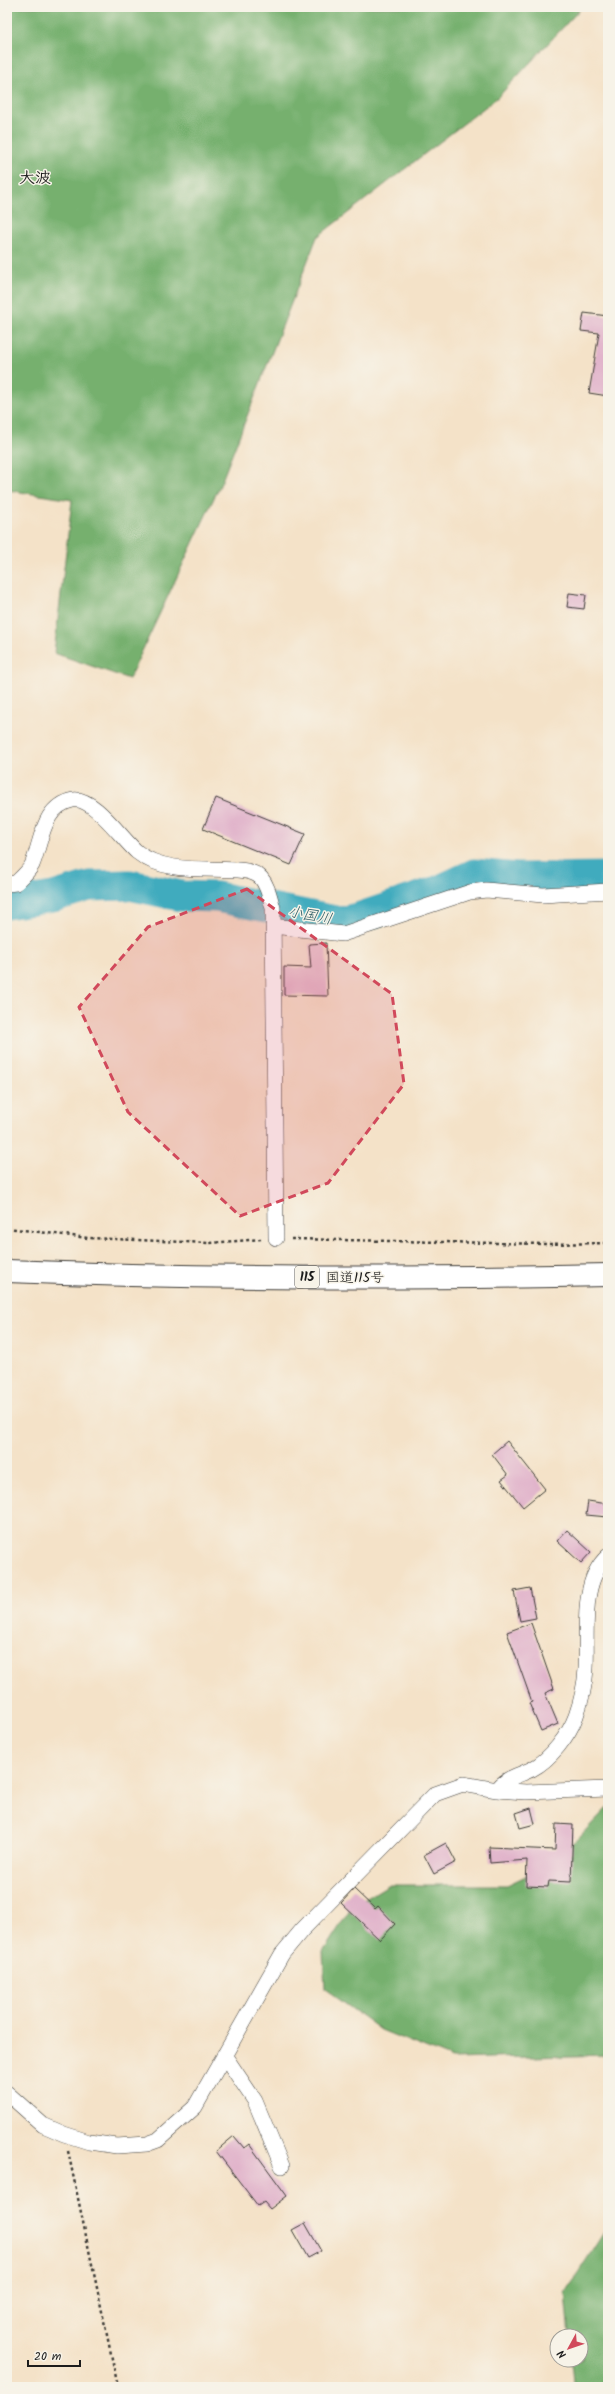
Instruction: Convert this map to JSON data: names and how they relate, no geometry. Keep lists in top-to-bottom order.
{
  "streets": {
    "highway": ["115", "国道115号"]
  },
  "districts": ["大波"],
  "water": ["小国川"],
  "scale_bar": "20 m",
  "north": "bottom left"
}
